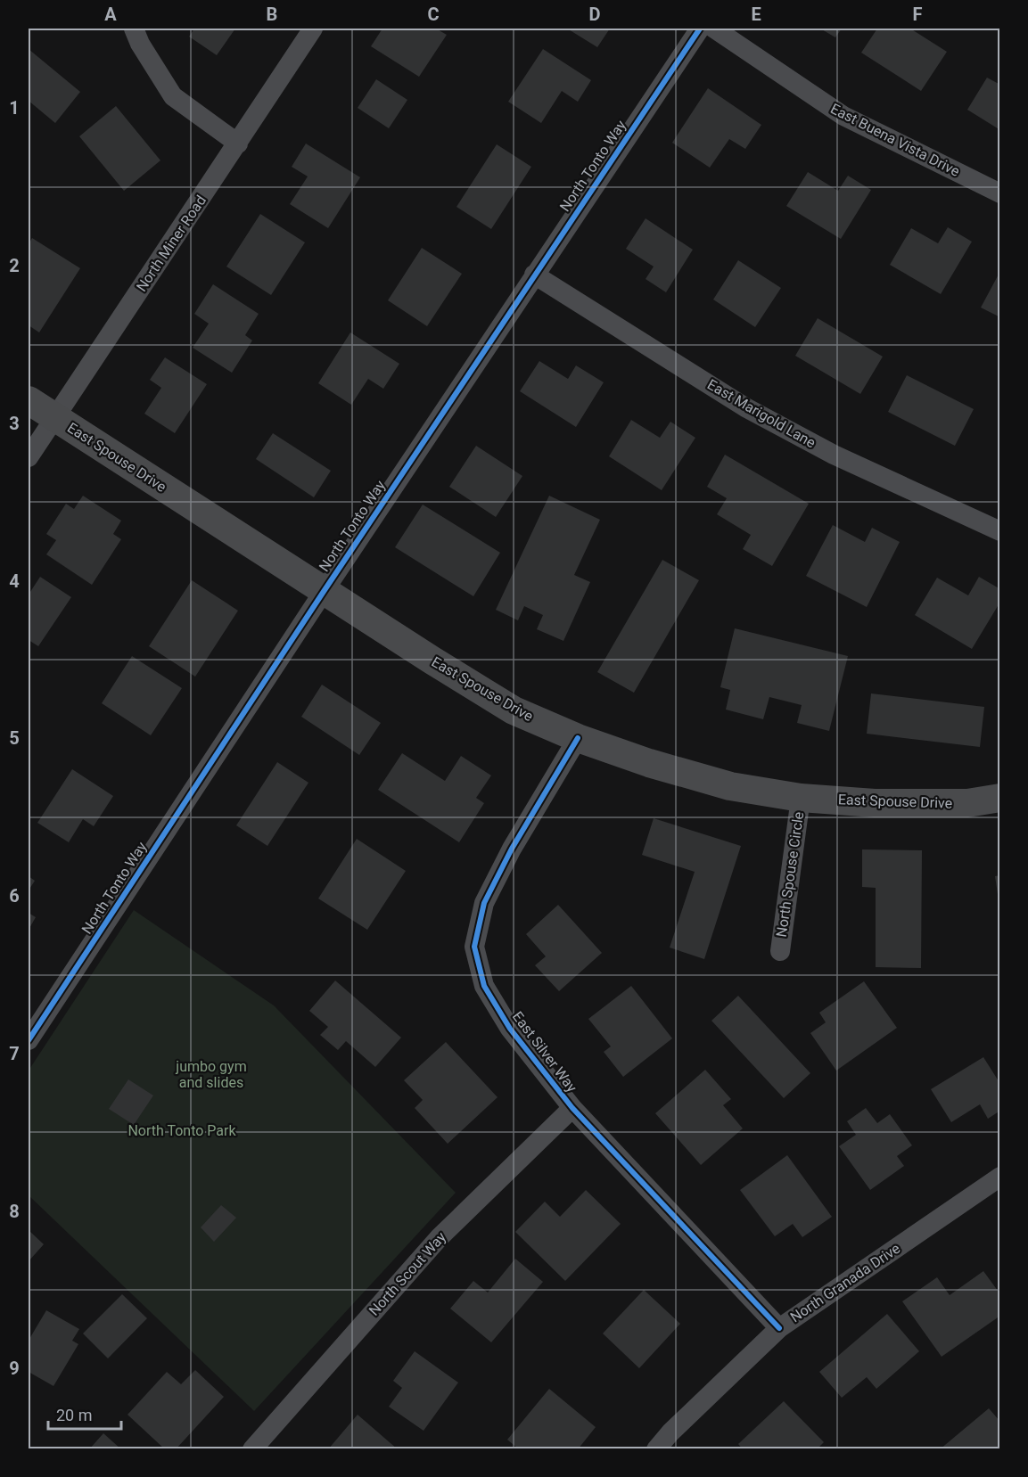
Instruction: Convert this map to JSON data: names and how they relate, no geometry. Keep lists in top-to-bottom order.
{
  "streets": {
    "main road": ["East Spouse Drive"],
    "street": [
      "East Buena Vista Drive",
      "North Tonto Way",
      "North Miner Road",
      "East Marigold Lane",
      "North Spouse Circle",
      "East Silver Way",
      "North Scout Way",
      "North Granada Drive"
    ]
  },
  "crossings": [
    ["North Tonto Way", "East Marigold Lane"],
    ["North Tonto Way", "East Spouse Drive"],
    ["North Miner Road", "East Spouse Drive"],
    ["East Spouse Drive", "North Spouse Circle"],
    ["East Spouse Drive", "East Silver Way"],
    ["East Silver Way", "North Scout Way"],
    ["East Silver Way", "North Granada Drive"]
  ],
  "parks": ["jumbo gym and slides", "North Tonto Park"],
  "scale_bar": "20 m",
  "grid": {
    "columns": [
      "A",
      "B",
      "C",
      "D",
      "E",
      "F"
    ],
    "rows": [
      "1",
      "2",
      "3",
      "4",
      "5",
      "6",
      "7",
      "8",
      "9"
    ]
  }
}
